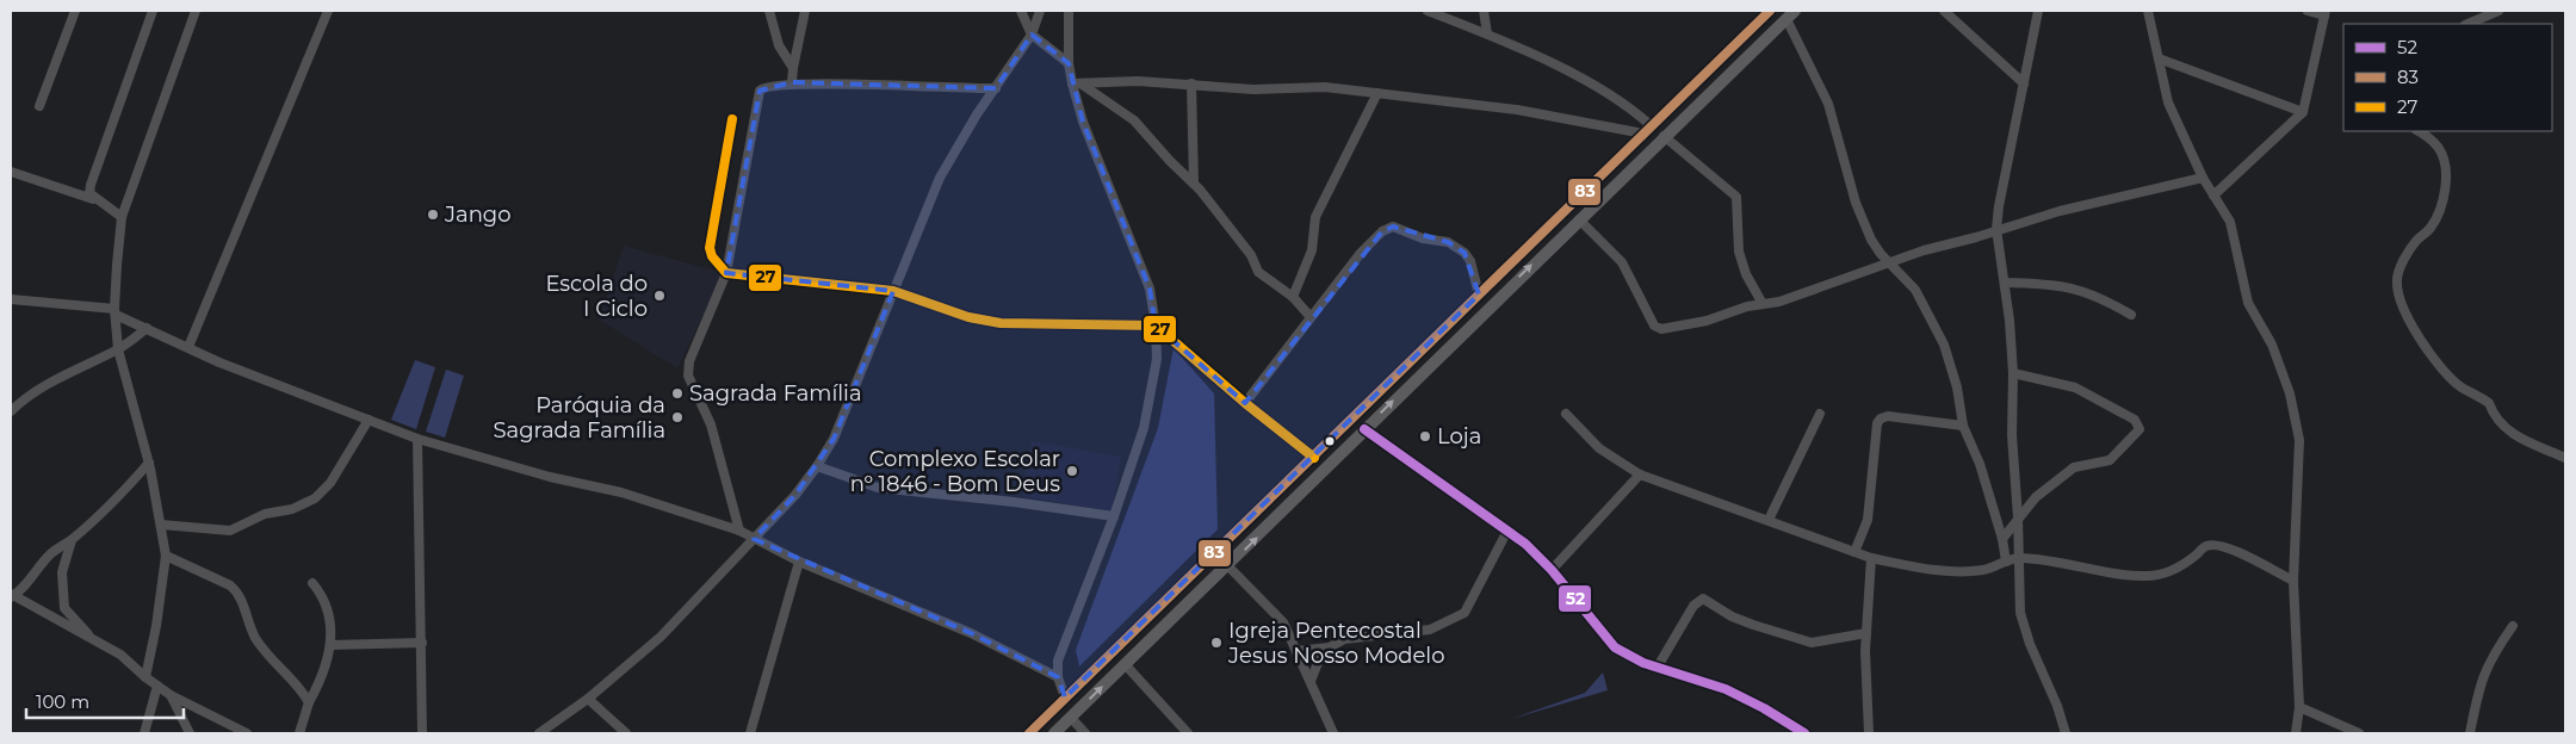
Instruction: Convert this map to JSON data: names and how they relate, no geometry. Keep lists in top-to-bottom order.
{
  "places": [
    "Jango",
    "Escola do I Ciclo",
    "Sagrada Família",
    "Paróquia da Sagrada Família",
    "Loja",
    "Complexo Escolar nº 1846 - Bom Deus",
    "Igreja Pentecostal Jesus Nosso Modelo"
  ],
  "lines": ["transit line 83", "transit line 27", "transit line 52"],
  "legend": ["52", "83", "27"],
  "scale_bar": "100 m"
}
